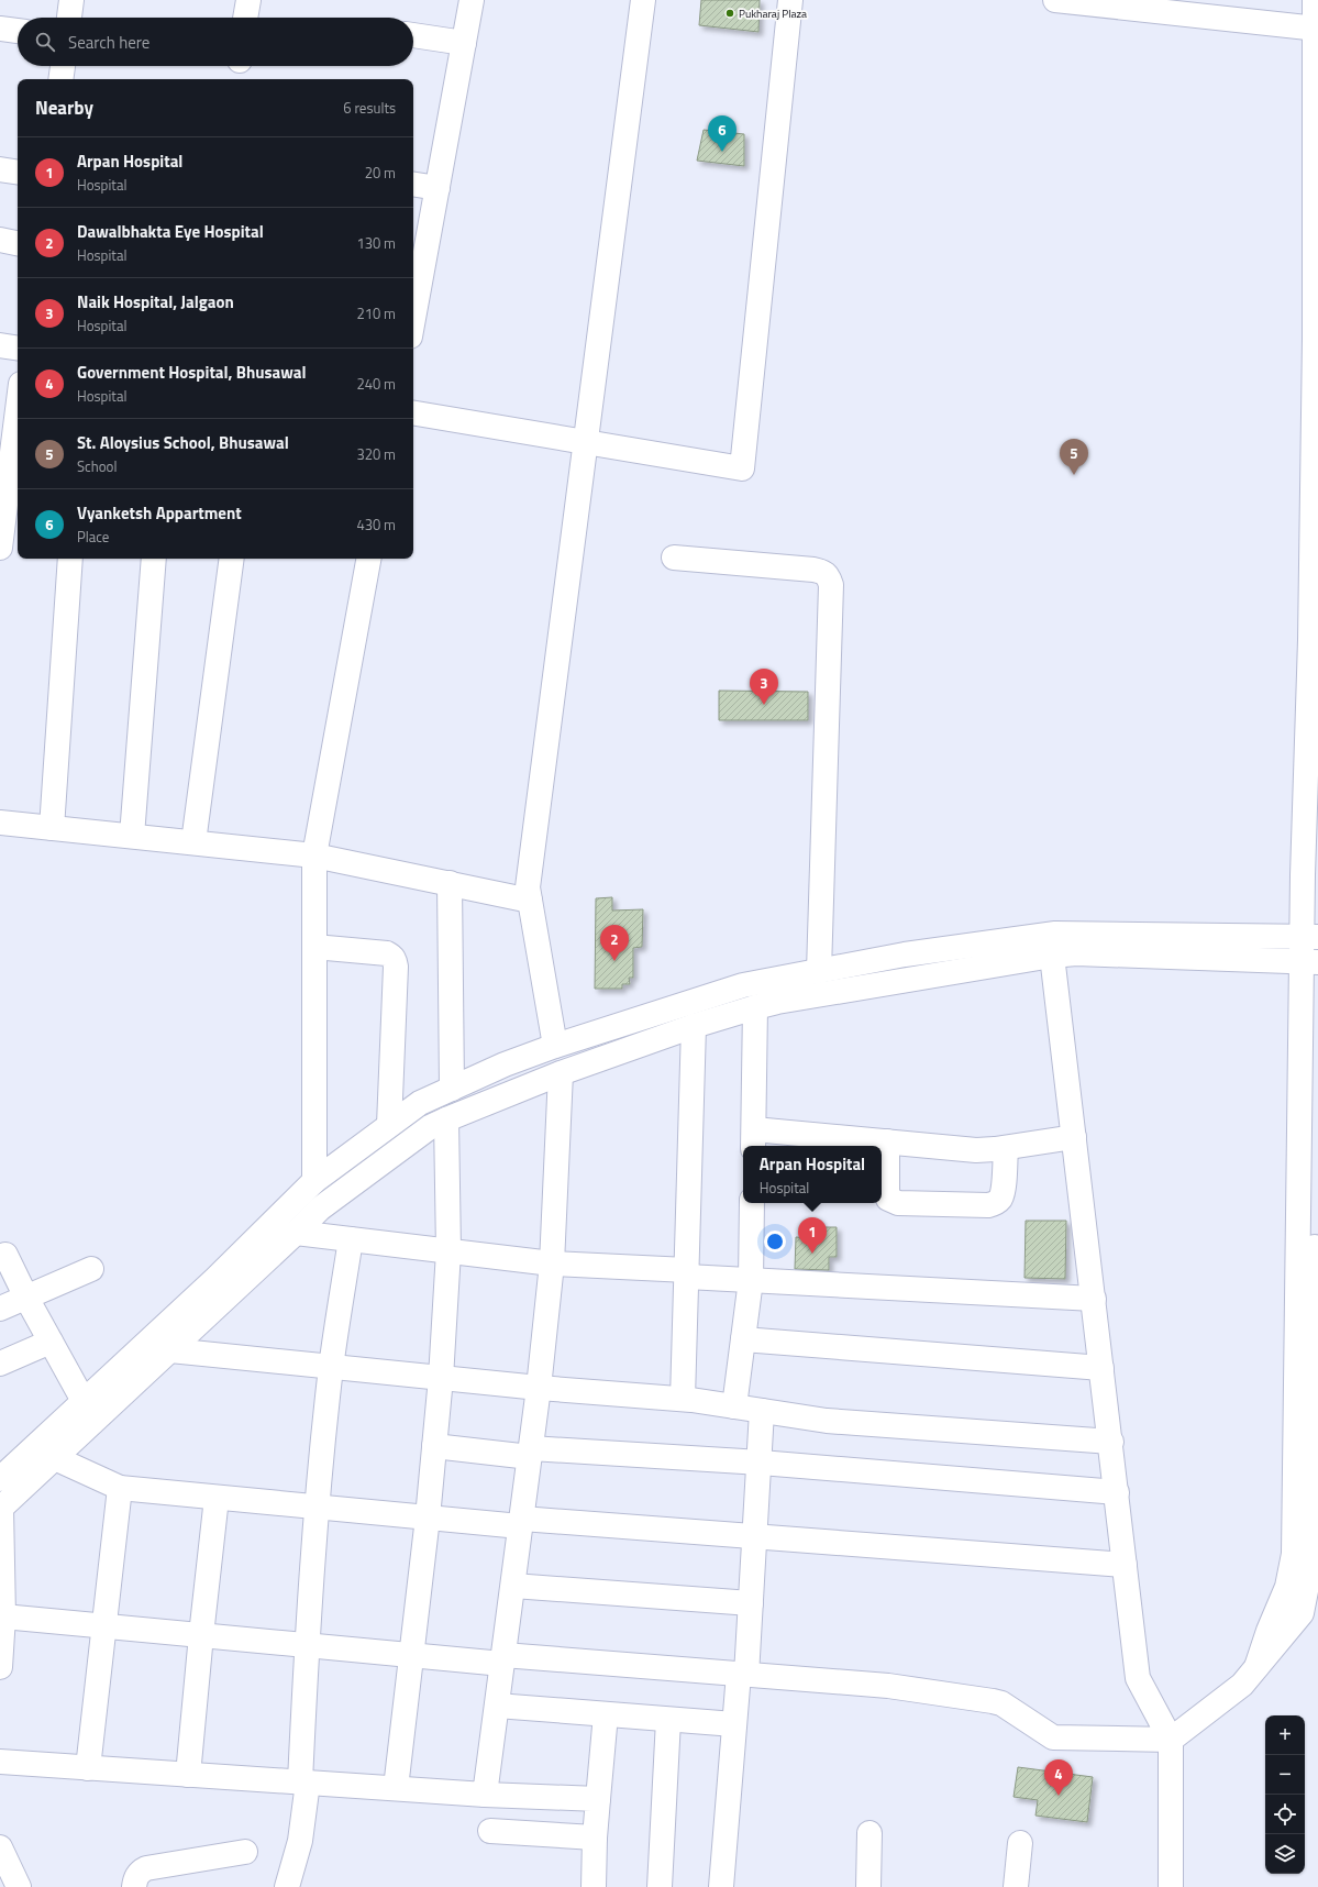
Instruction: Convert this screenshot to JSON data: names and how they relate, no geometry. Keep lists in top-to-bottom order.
{
  "places": ["Pukharaj Plaza"],
  "page": {
    "search": "Search here",
    "heading": ["Nearby", "6 results"],
    "pins": [
      "6",
      "5",
      "3",
      "2",
      "1",
      "4"
    ],
    "list": [
      {
        "mark": "1",
        "name": "Arpan Hospital",
        "note": "Hospital",
        "value": "20 m"
      },
      {
        "mark": "2",
        "name": "Dawalbhakta Eye Hospital",
        "note": "Hospital",
        "value": "130 m"
      },
      {
        "mark": "3",
        "name": "Naik Hospital, Jalgaon",
        "note": "Hospital",
        "value": "210 m"
      },
      {
        "mark": "4",
        "name": "Government Hospital, Bhusawal",
        "note": "Hospital",
        "value": "240 m"
      },
      {
        "mark": "5",
        "name": "St. Aloysius School, Bhusawal",
        "note": "School",
        "value": "320 m"
      },
      {
        "mark": "6",
        "name": "Vyanketsh Appartment",
        "note": "Place",
        "value": "430 m"
      }
    ],
    "popup": ["Arpan Hospital", "Hospital"],
    "map_buttons": ["+", "−"]
  }
}
